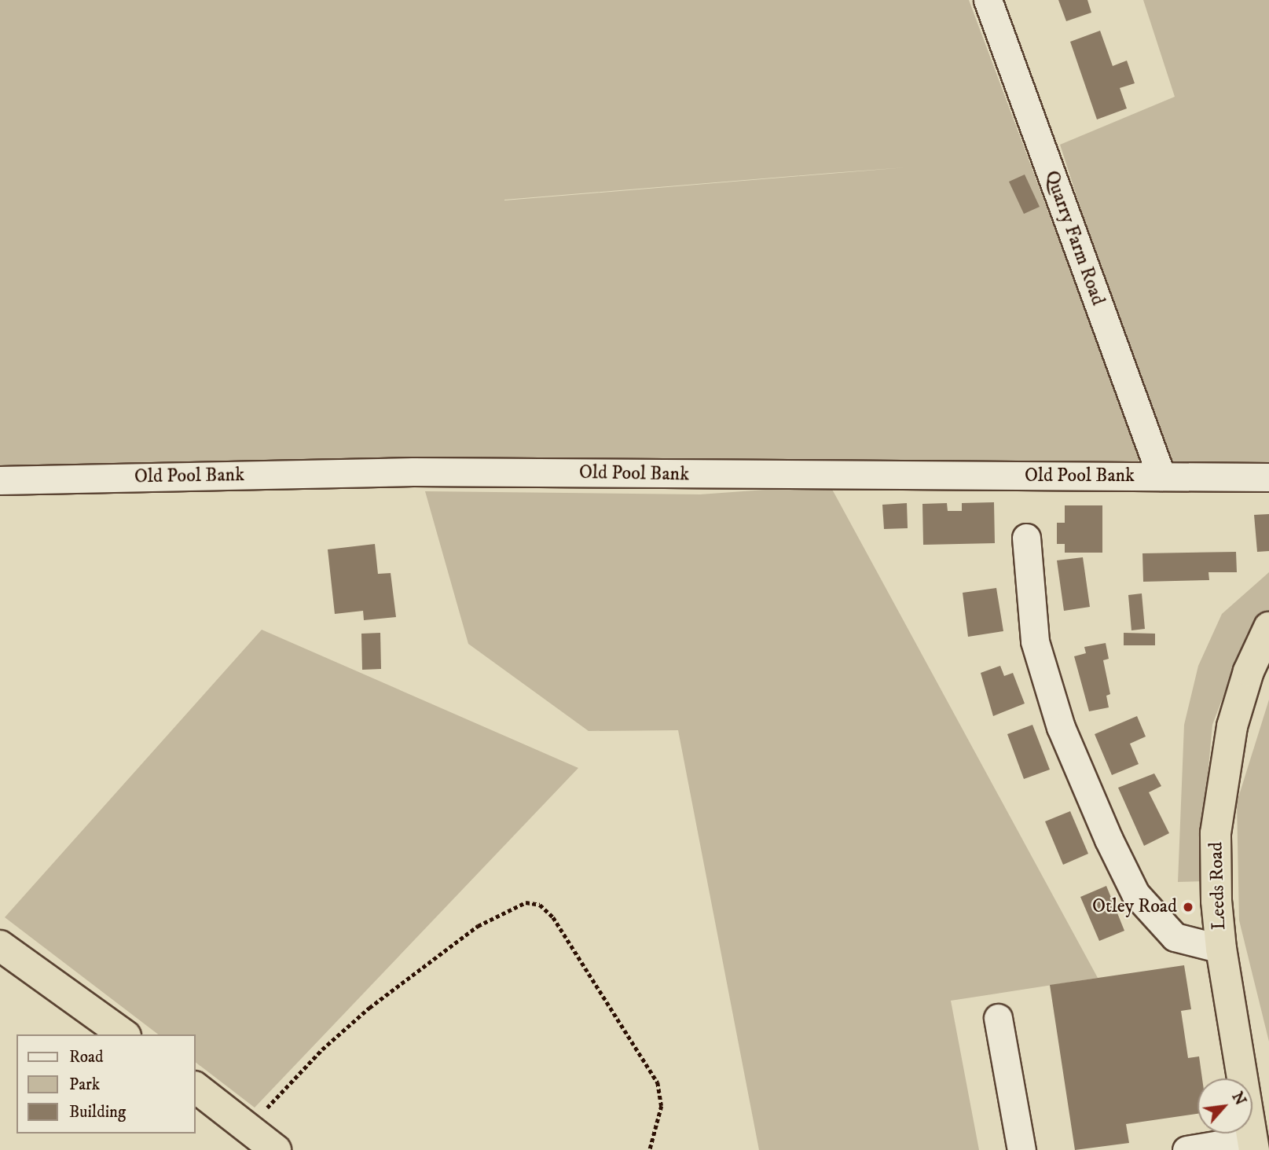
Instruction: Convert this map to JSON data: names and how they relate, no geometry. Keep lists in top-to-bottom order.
{
  "streets": {
    "highway": ["Leeds Road"],
    "street": ["Quarry Farm Road", "Old Pool Bank"]
  },
  "crossings": [
    ["Quarry Farm Road", "Old Pool Bank"]
  ],
  "places": ["Otley Road"],
  "legend": ["Road", "Park", "Building"],
  "north": "top right"
}
